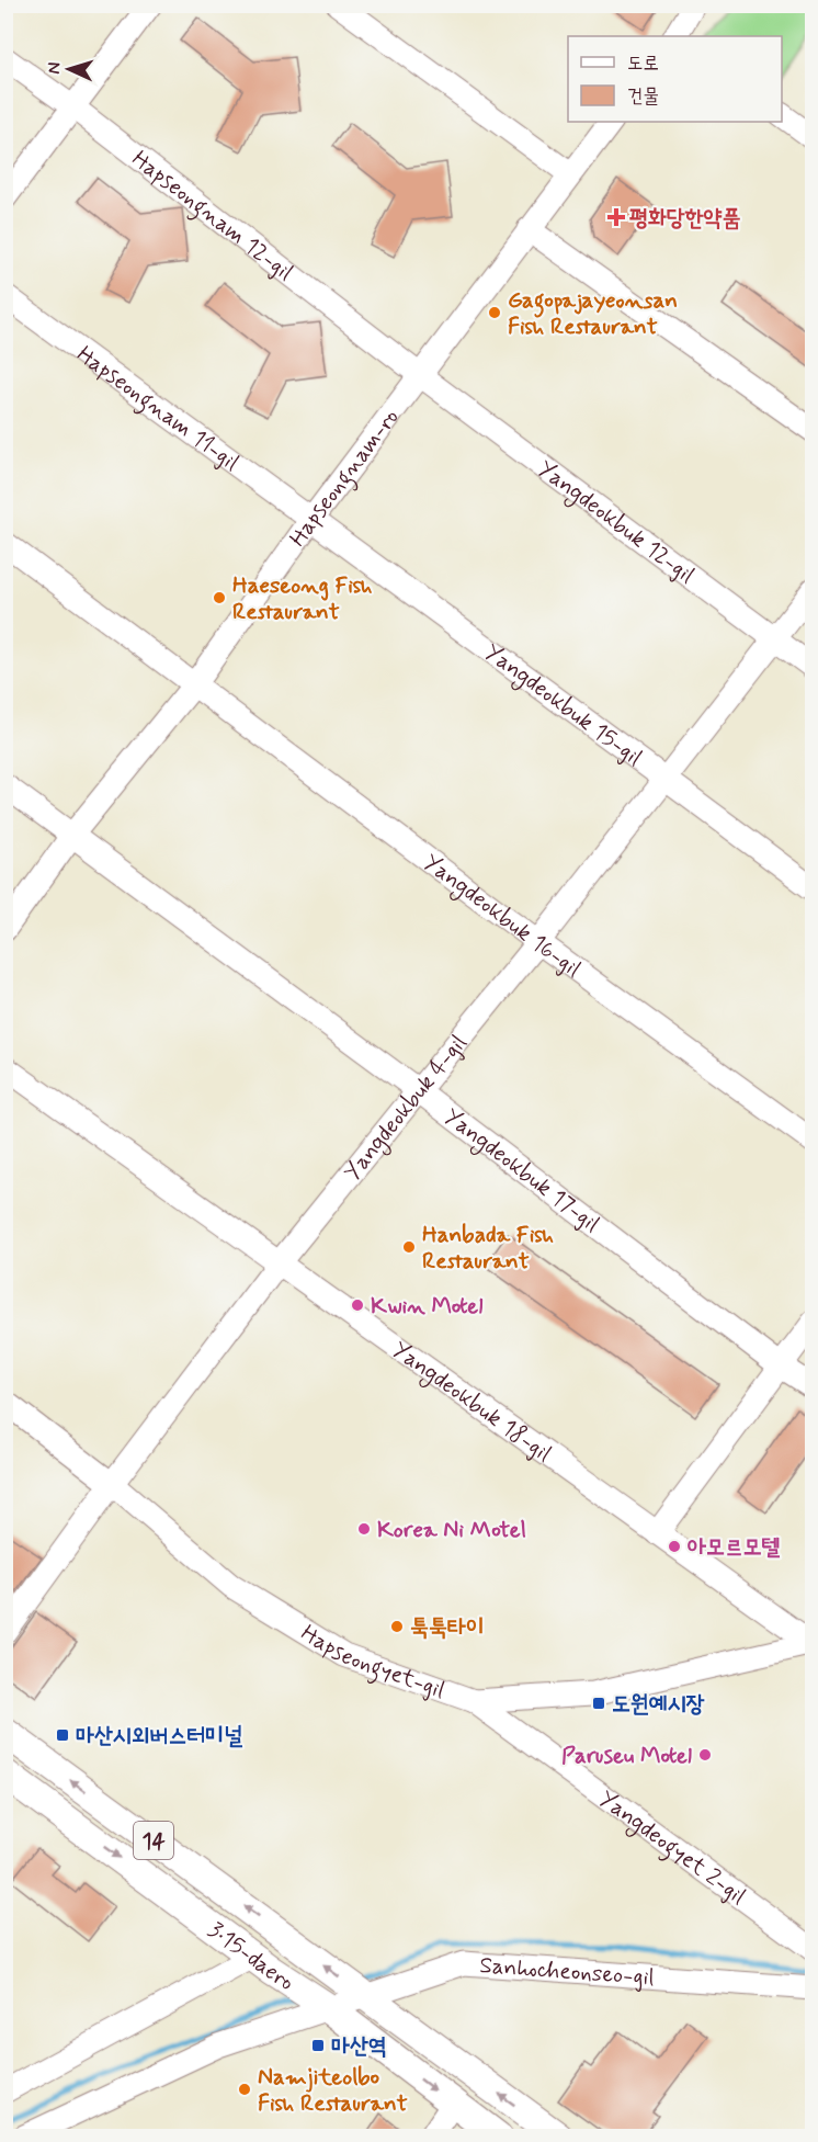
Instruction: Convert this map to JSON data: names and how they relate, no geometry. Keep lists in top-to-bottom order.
{
  "streets": {
    "main road": ["14", "3·15-daero"],
    "street": [
      "Hapseongnam 12-gil",
      "Hapseongnam 11-gil",
      "Hapseongnam-ro",
      "Yangdeokbuk 12-gil",
      "Yangdeokbuk 15-gil",
      "Yangdeokbuk 16-gil",
      "Yangdeokbuk 4-gil",
      "Yangdeokbuk 17-gil",
      "Yangdeokbuk 18-gil",
      "Hapseongyet-gil",
      "Yangdeogyet 2-gil",
      "Sanhocheonseo-gil"
    ]
  },
  "crossings": [
    ["Hapseongnam 12-gil", "Hapseongnam-ro"],
    ["Hapseongnam 12-gil", "Yangdeokbuk 12-gil"],
    ["Hapseongnam 11-gil", "Hapseongnam-ro"],
    ["Hapseongnam 11-gil", "Yangdeokbuk 15-gil"],
    ["Hapseongnam-ro", "Yangdeokbuk 12-gil"],
    ["Hapseongnam-ro", "Yangdeokbuk 15-gil"],
    ["Hapseongnam-ro", "Yangdeokbuk 16-gil"],
    ["Hapseongnam-ro", "Yangdeokbuk 17-gil"],
    ["Yangdeokbuk 12-gil", "Yangdeokbuk 4-gil"],
    ["Yangdeokbuk 15-gil", "Yangdeokbuk 4-gil"],
    ["Yangdeokbuk 16-gil", "Yangdeokbuk 4-gil"],
    ["Yangdeokbuk 4-gil", "Yangdeokbuk 17-gil"],
    ["Yangdeokbuk 4-gil", "Yangdeokbuk 18-gil"],
    ["Yangdeokbuk 4-gil", "Hapseongyet-gil"],
    ["Yangdeokbuk 18-gil", "Hapseongyet-gil"],
    ["Hapseongyet-gil", "Yangdeogyet 2-gil"],
    ["14", "3·15-daero"],
    ["14", "Sanhocheonseo-gil"],
    ["3·15-daero", "Sanhocheonseo-gil"]
  ],
  "places": {
    "health": ["평화당한약품"],
    "other": [
      "Gagopajayeonsan Fish Restaurant",
      "Haeseong Fish Restaurant",
      "Hanbada Fish Restaurant",
      "Kwin Motel",
      "Korea Ni Motel",
      "아모르모텔",
      "툭툭타이",
      "Paruseu Motel",
      "Namjiteolbo Fish Restaurant"
    ],
    "transit": ["도원예시장", "마산시외버스터미널", "마산역"]
  },
  "legend": ["도로", "건물"],
  "north": "left"
}
